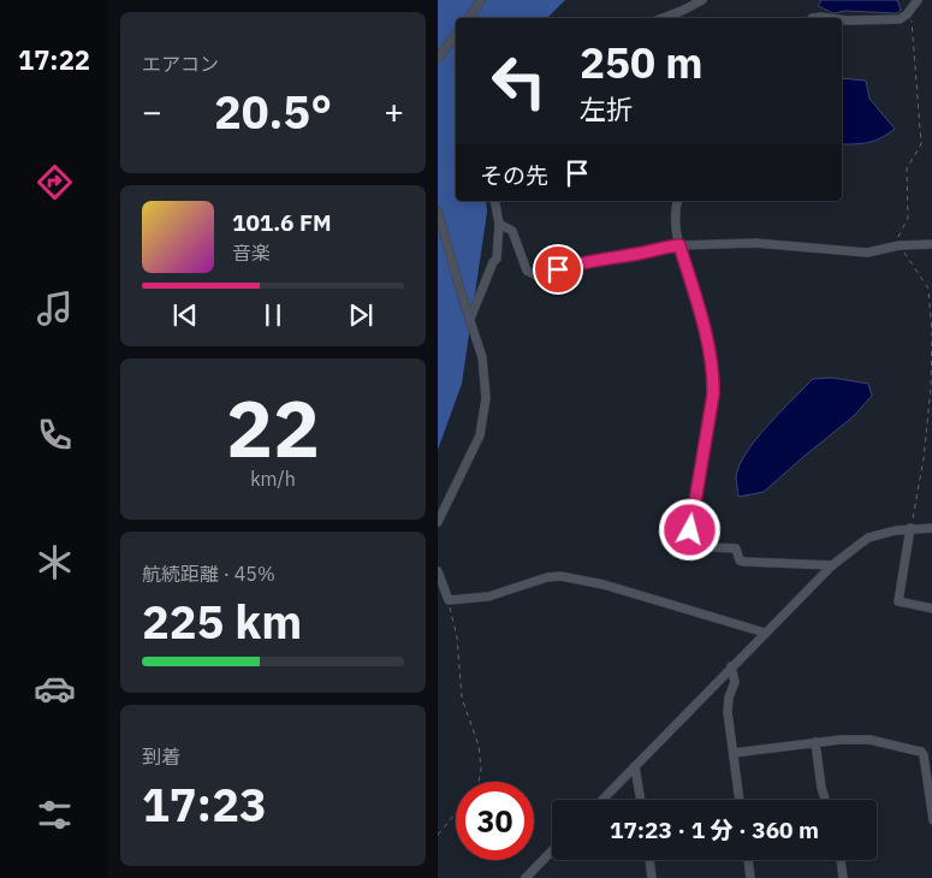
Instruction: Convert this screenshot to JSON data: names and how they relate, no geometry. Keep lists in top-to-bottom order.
{
  "page": {
    "tabs": "17:22",
    "tile": [
      "エアコン",
      ["22", "km/h"],
      ["航続距離 · 45%", "225 km"],
      ["到着", "17:23"]
    ],
    "turn": ["250 m", "左折"],
    "heat": ["−", "20.5°", "+"],
    "then": "その先",
    "song": ["101.6 FM", "音楽"],
    "limit": "30",
    "trip": "17:23 · 1 分 · 360 m"
  }
}
